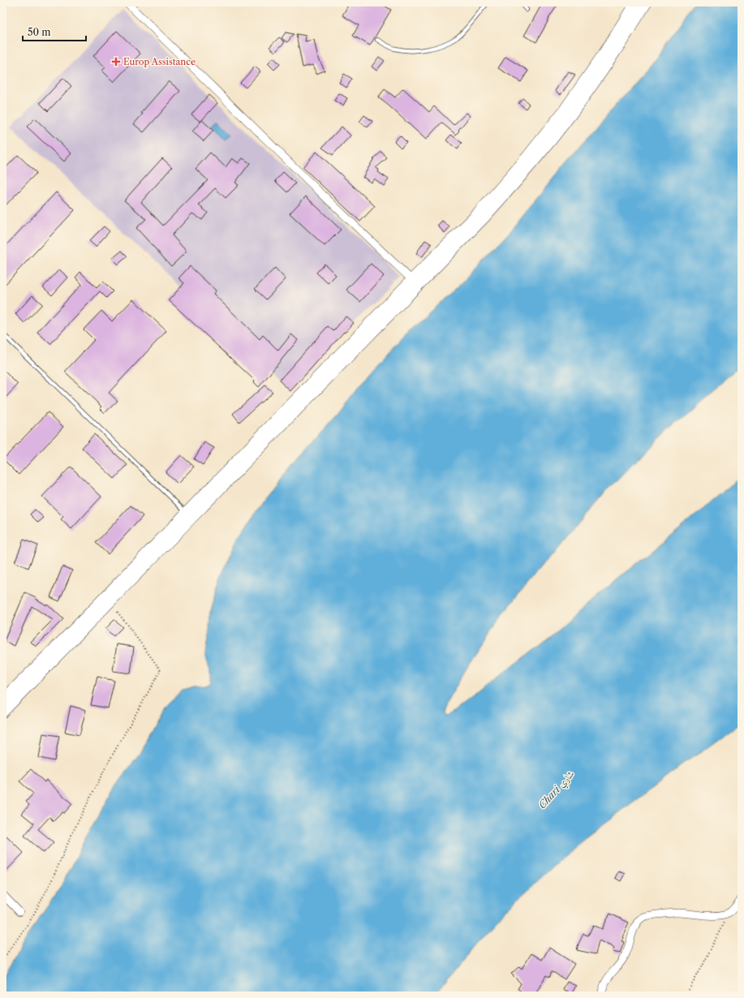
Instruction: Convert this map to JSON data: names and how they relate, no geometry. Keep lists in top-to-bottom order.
{
  "water": ["Chari شاري"],
  "places": {
    "health": ["Europ Assistance"]
  },
  "scale_bar": "50 m"
}
